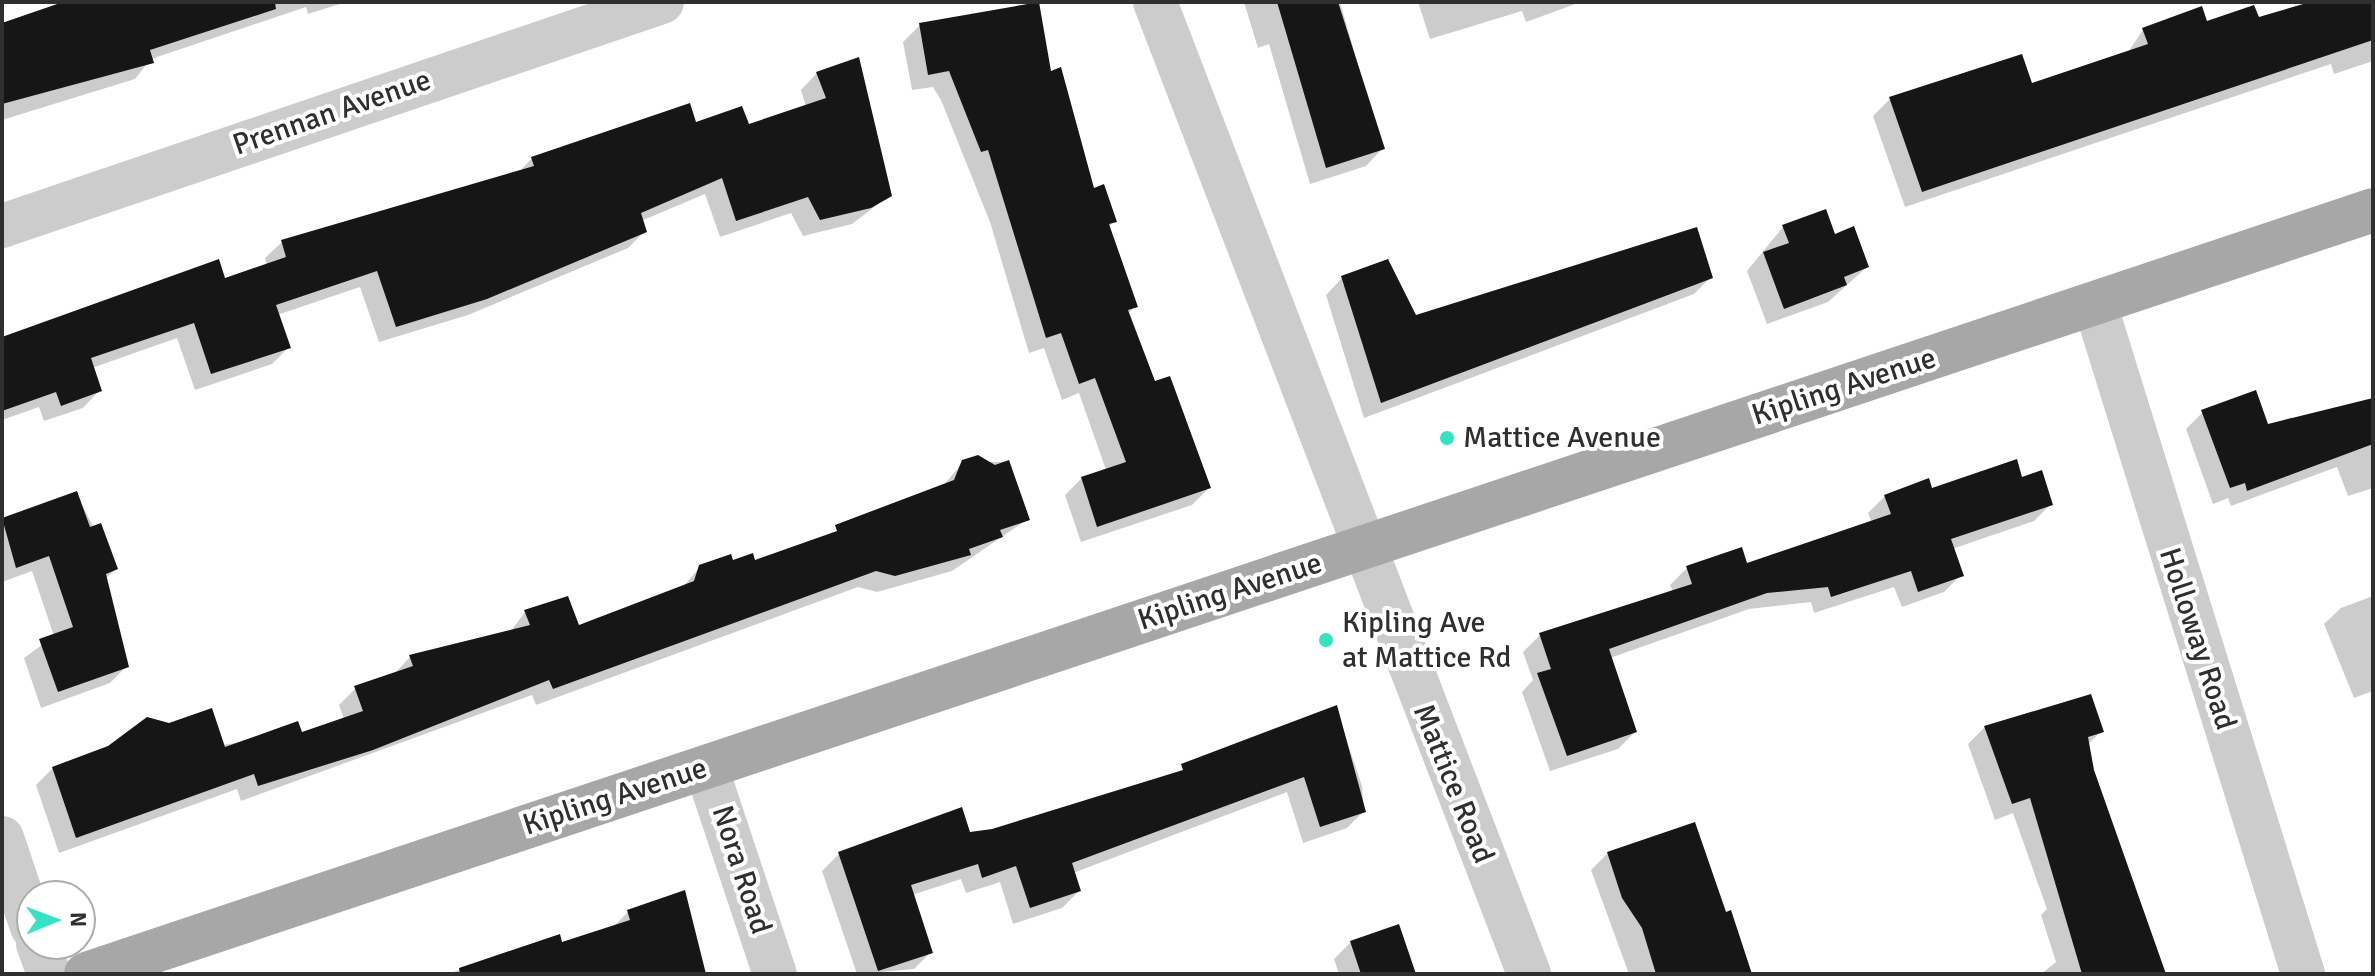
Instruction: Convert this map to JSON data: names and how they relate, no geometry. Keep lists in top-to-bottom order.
{
  "streets": {
    "main road": ["Kipling Avenue"],
    "street": [
      "Prennan Avenue",
      "Holloway Road",
      "Mattice Road",
      "Nora Road"
    ]
  },
  "crossings": [
    ["Kipling Avenue", "Holloway Road"],
    ["Kipling Avenue", "Mattice Road"],
    ["Kipling Avenue", "Nora Road"]
  ],
  "places": ["Mattice Avenue", "Kipling Ave at Mattice Rd"],
  "north": "right"
}
